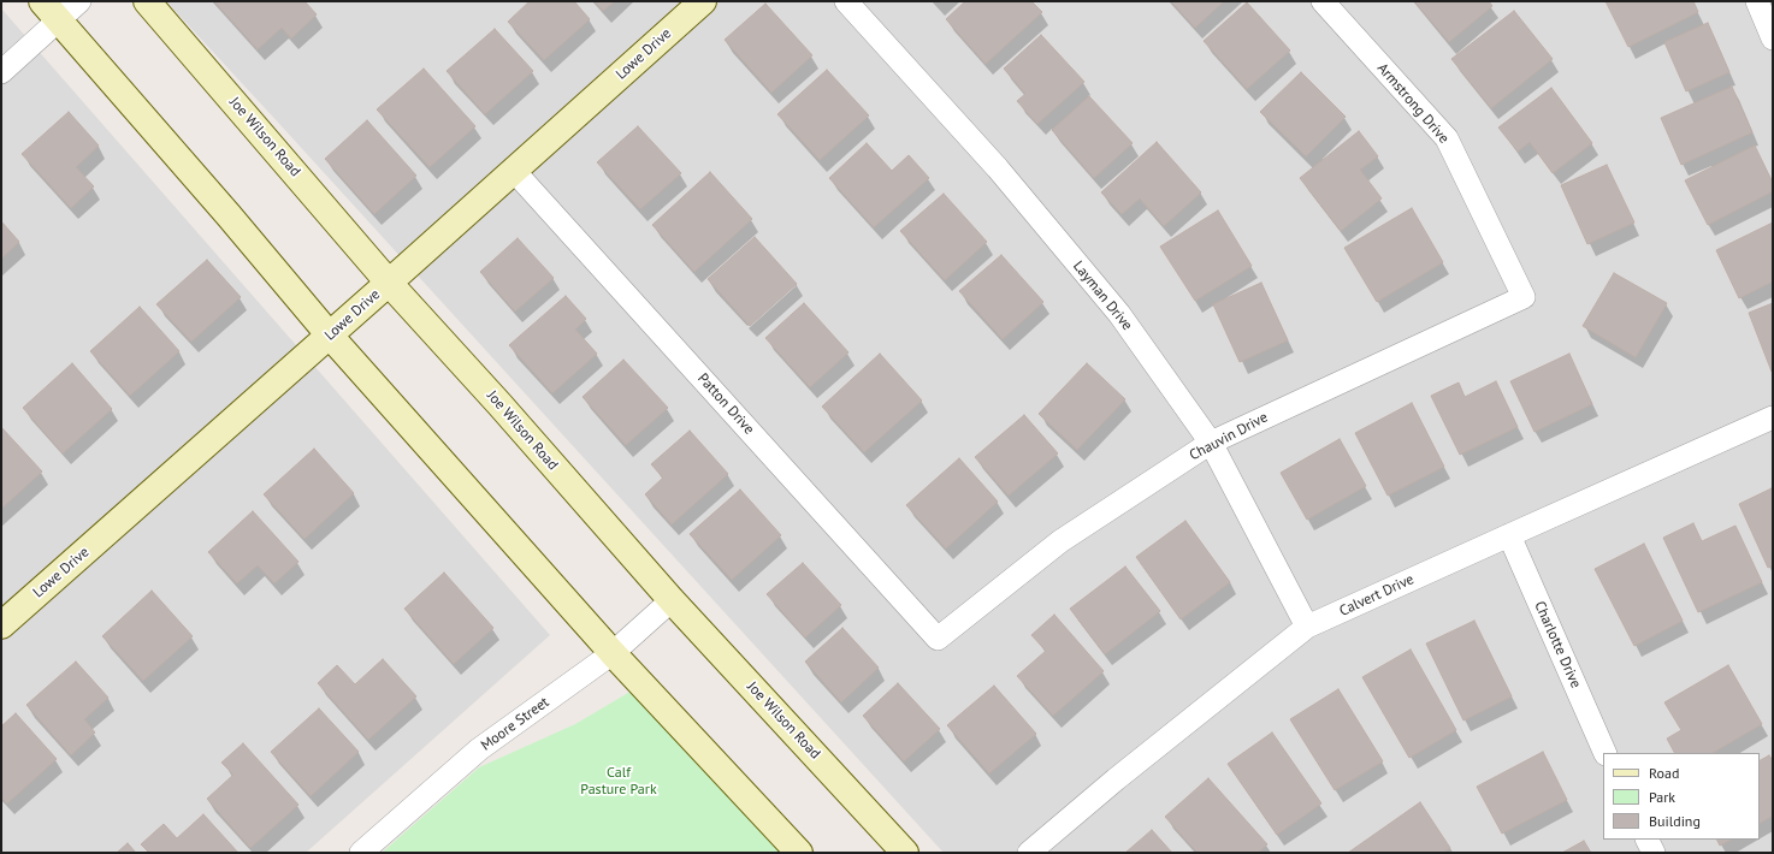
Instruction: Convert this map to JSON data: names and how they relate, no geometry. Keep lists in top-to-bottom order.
{
  "streets": {
    "main road": ["Lowe Drive", "Joe Wilson Road"],
    "street": [
      "Armstrong Drive",
      "Layman Drive",
      "Patton Drive",
      "Chauvin Drive",
      "Calvert Drive",
      "Charlotte Drive",
      "Moore Street"
    ]
  },
  "crossings": [
    ["Lowe Drive", "Joe Wilson Road"],
    ["Lowe Drive", "Patton Drive"],
    ["Armstrong Drive", "Chauvin Drive"],
    ["Joe Wilson Road", "Moore Street"],
    ["Layman Drive", "Chauvin Drive"],
    ["Layman Drive", "Calvert Drive"],
    ["Patton Drive", "Chauvin Drive"],
    ["Calvert Drive", "Charlotte Drive"]
  ],
  "parks": ["Calf Pasture Park"],
  "legend": ["Road", "Park", "Building"]
}
